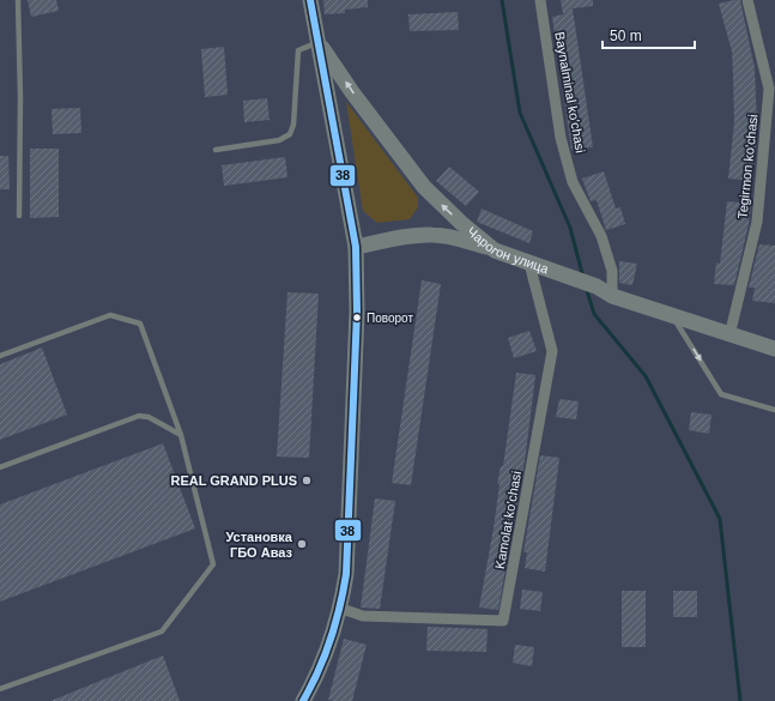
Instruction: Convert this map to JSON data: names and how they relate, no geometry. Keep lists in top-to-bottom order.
{
  "streets": {
    "main road": ["Чарогон улица"],
    "street": ["Baynalminal ko'chasi", "Tegirmon ko'chasi", "Kamolat ko'chasi"]
  },
  "crossings": [
    ["Baynalminal ko'chasi", "Чарогон улица"],
    ["Tegirmon ko'chasi", "Чарогон улица"],
    ["Чарогон улица", "Kamolat ko'chasi"]
  ],
  "one_way": ["Чарогон улица"],
  "places": ["Поворот", "REAL GRAND PLUS", "Установка ГБО Аваз"],
  "lines": ["transit line 38"],
  "scale_bar": "50 m"
}
